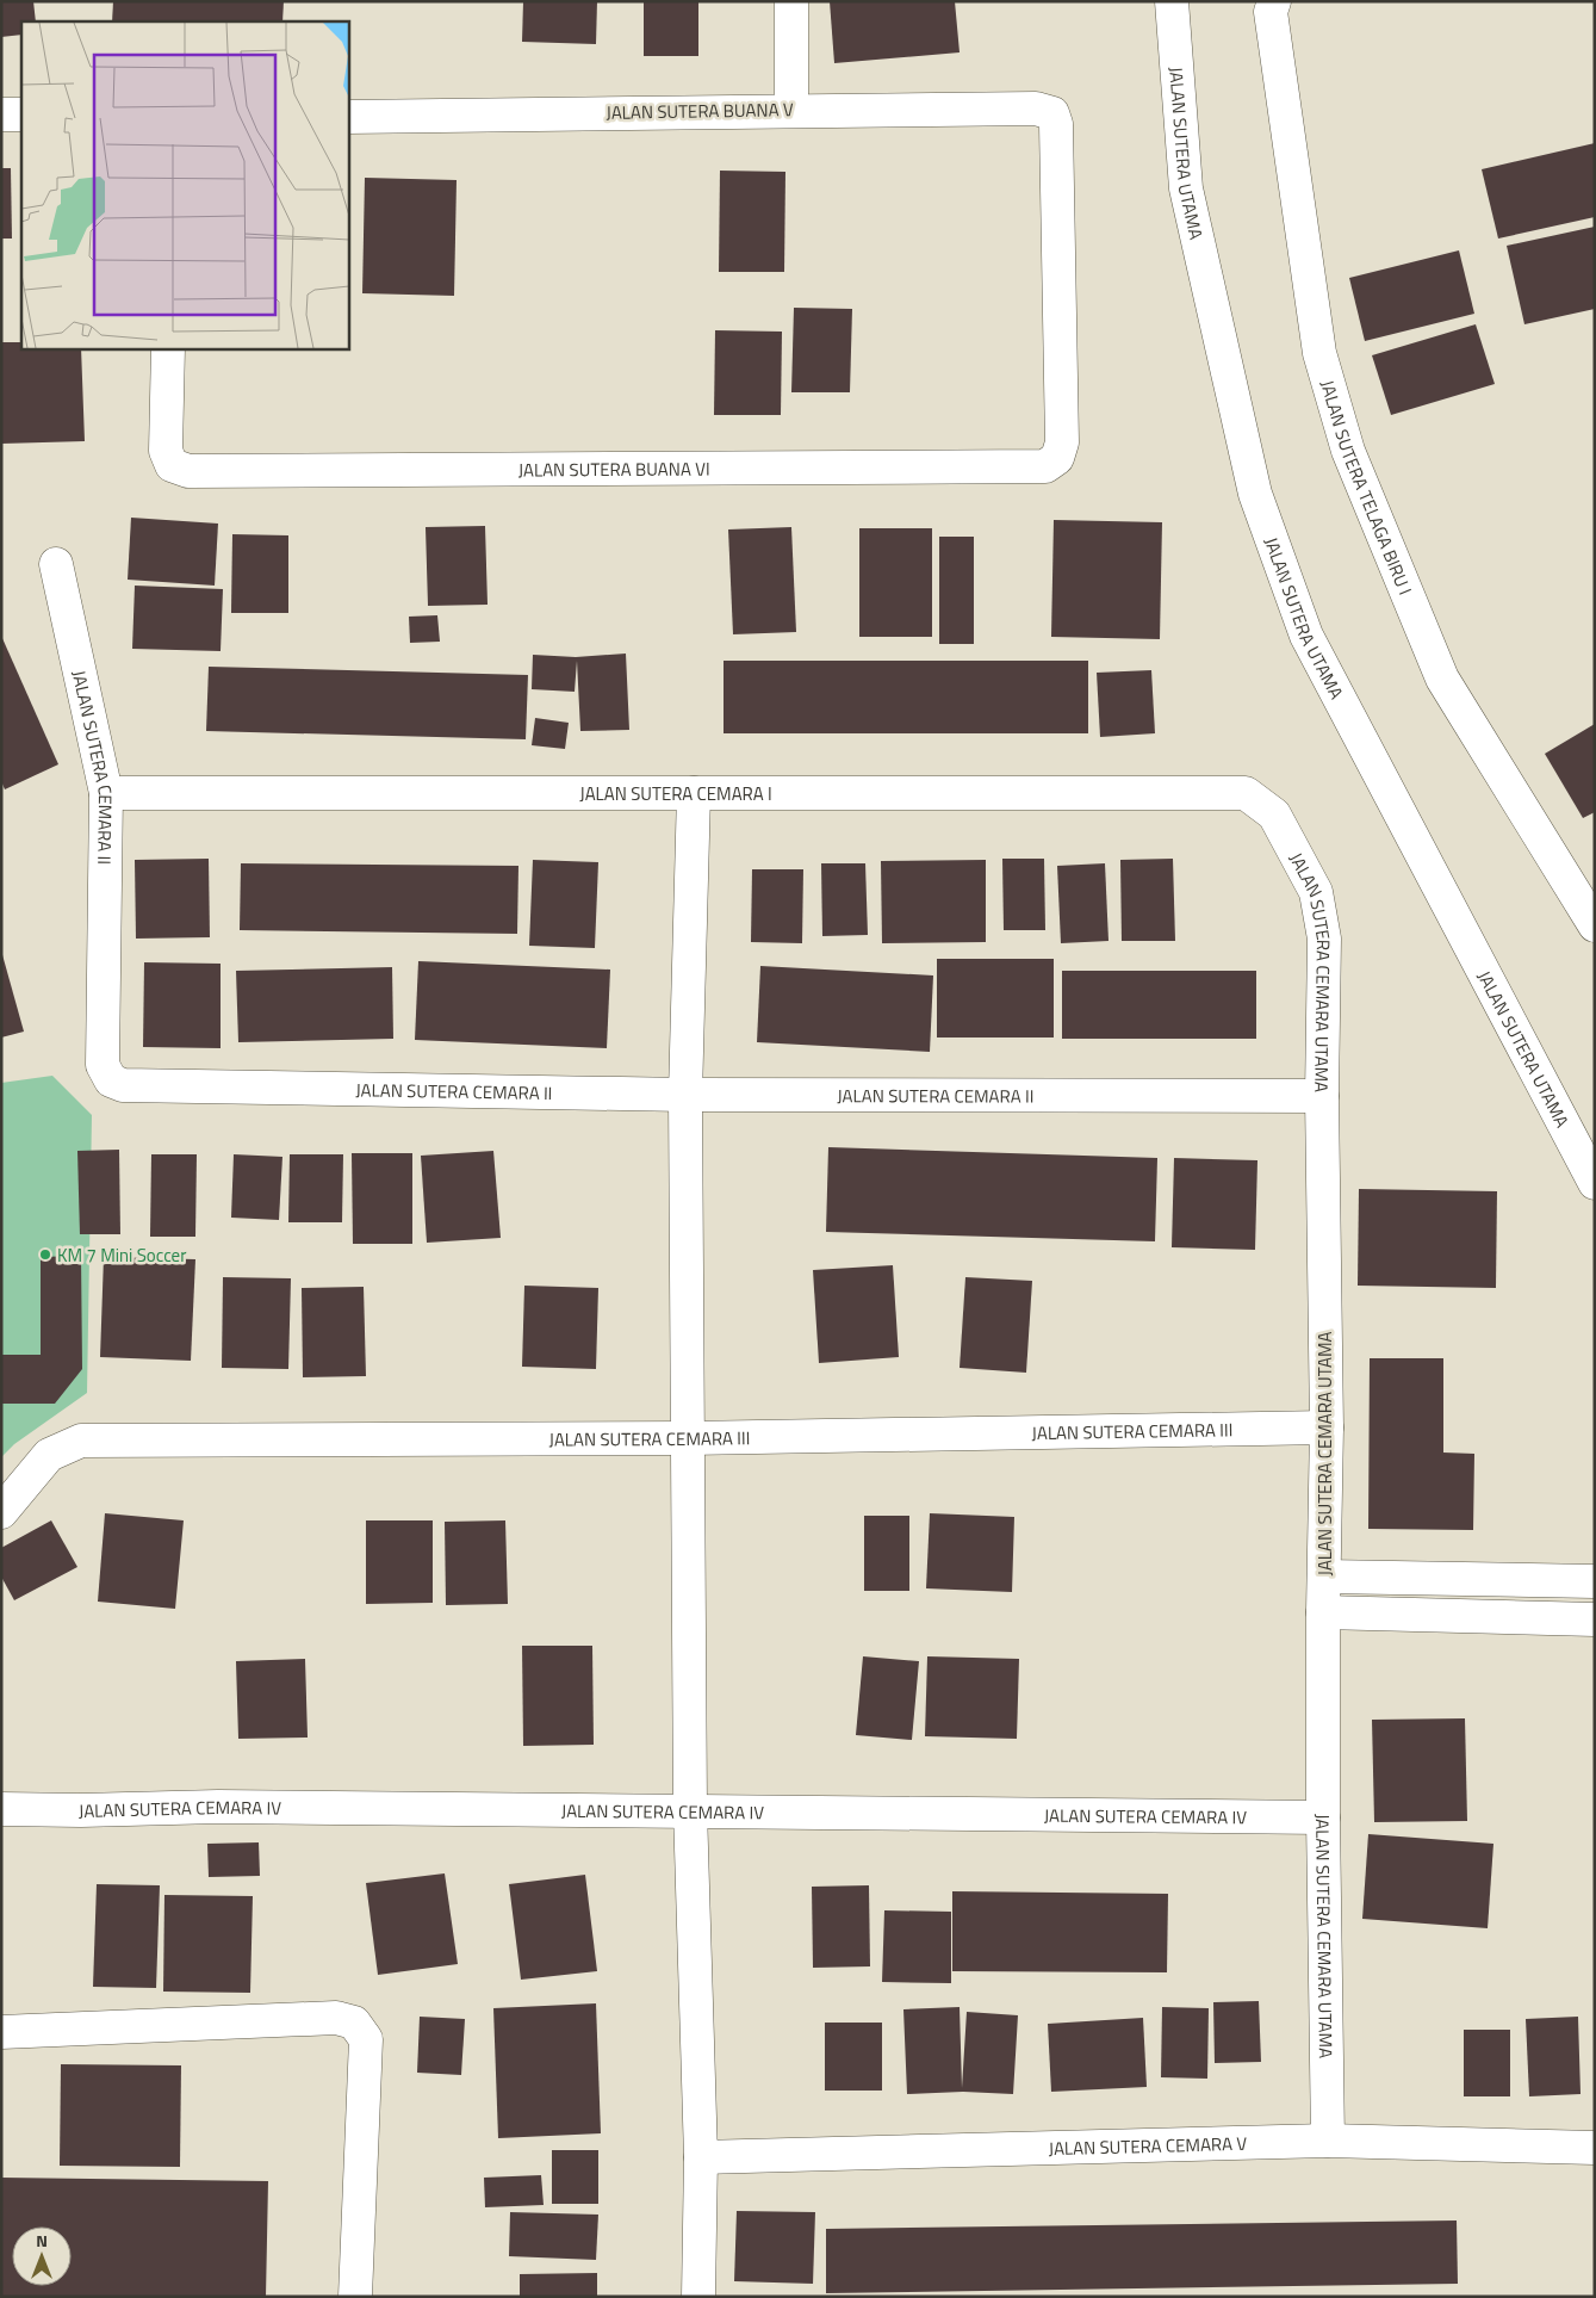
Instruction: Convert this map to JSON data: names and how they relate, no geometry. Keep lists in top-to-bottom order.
{
  "streets": {
    "street": [
      "JALAN SUTERA BUANA V",
      "JALAN SUTERA UTAMA",
      "JALAN SUTERA BUANA VI",
      "JALAN SUTERA TELAGA BIRU I",
      "JALAN SUTERA CEMARA II",
      "JALAN SUTERA CEMARA I",
      "JALAN SUTERA CEMARA UTAMA",
      "JALAN SUTERA CEMARA III",
      "JALAN SUTERA CEMARA IV",
      "JALAN SUTERA CEMARA V"
    ]
  },
  "crossings": [
    ["JALAN SUTERA BUANA V", "JALAN SUTERA BUANA VI"],
    ["JALAN SUTERA CEMARA II", "JALAN SUTERA CEMARA I"],
    ["JALAN SUTERA CEMARA II", "JALAN SUTERA CEMARA UTAMA"],
    ["JALAN SUTERA CEMARA I", "JALAN SUTERA CEMARA UTAMA"],
    ["JALAN SUTERA CEMARA UTAMA", "JALAN SUTERA CEMARA III"],
    ["JALAN SUTERA CEMARA UTAMA", "JALAN SUTERA CEMARA IV"],
    ["JALAN SUTERA CEMARA UTAMA", "JALAN SUTERA CEMARA V"]
  ],
  "places": ["KM 7 Mini Soccer"],
  "north": "top"
}
